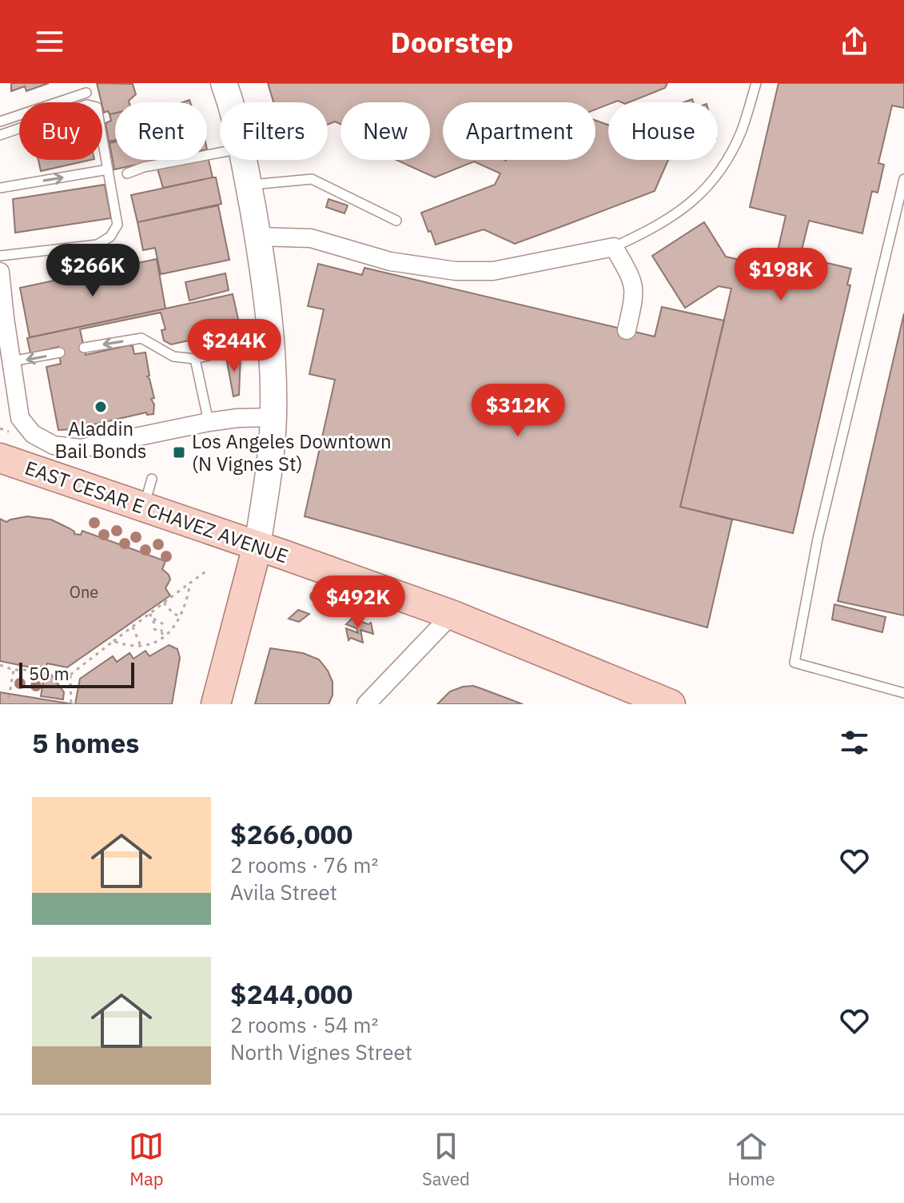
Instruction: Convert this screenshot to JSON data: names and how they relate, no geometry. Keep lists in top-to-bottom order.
{
  "streets": {
    "main road": ["EAST CESAR E CHAVEZ AVENUE"]
  },
  "places": {
    "other": ["Aladdin Bail Bonds"],
    "transit": ["Los Angeles Downtown (N Vignes St)"]
  },
  "house_numbers": ["One"],
  "scale_bar": "50 m",
  "page": {
    "header": "Doorstep",
    "chip": [
      "Buy",
      "Rent",
      "Filters",
      "New",
      "Apartment",
      "House"
    ],
    "price": [
      "$266K",
      "$198K",
      "$244K",
      "$312K",
      "$492K"
    ],
    "scale": "50 m",
    "heading": "5 homes",
    "list": [
      {
        "name": "$266,000",
        "note": "2 rooms · 76 m² · Avila Street"
      },
      {
        "name": "$244,000",
        "note": "2 rooms · 54 m² · North Vignes Street"
      }
    ],
    "tabs": ["Map", "Saved", "Home"]
  }
}
